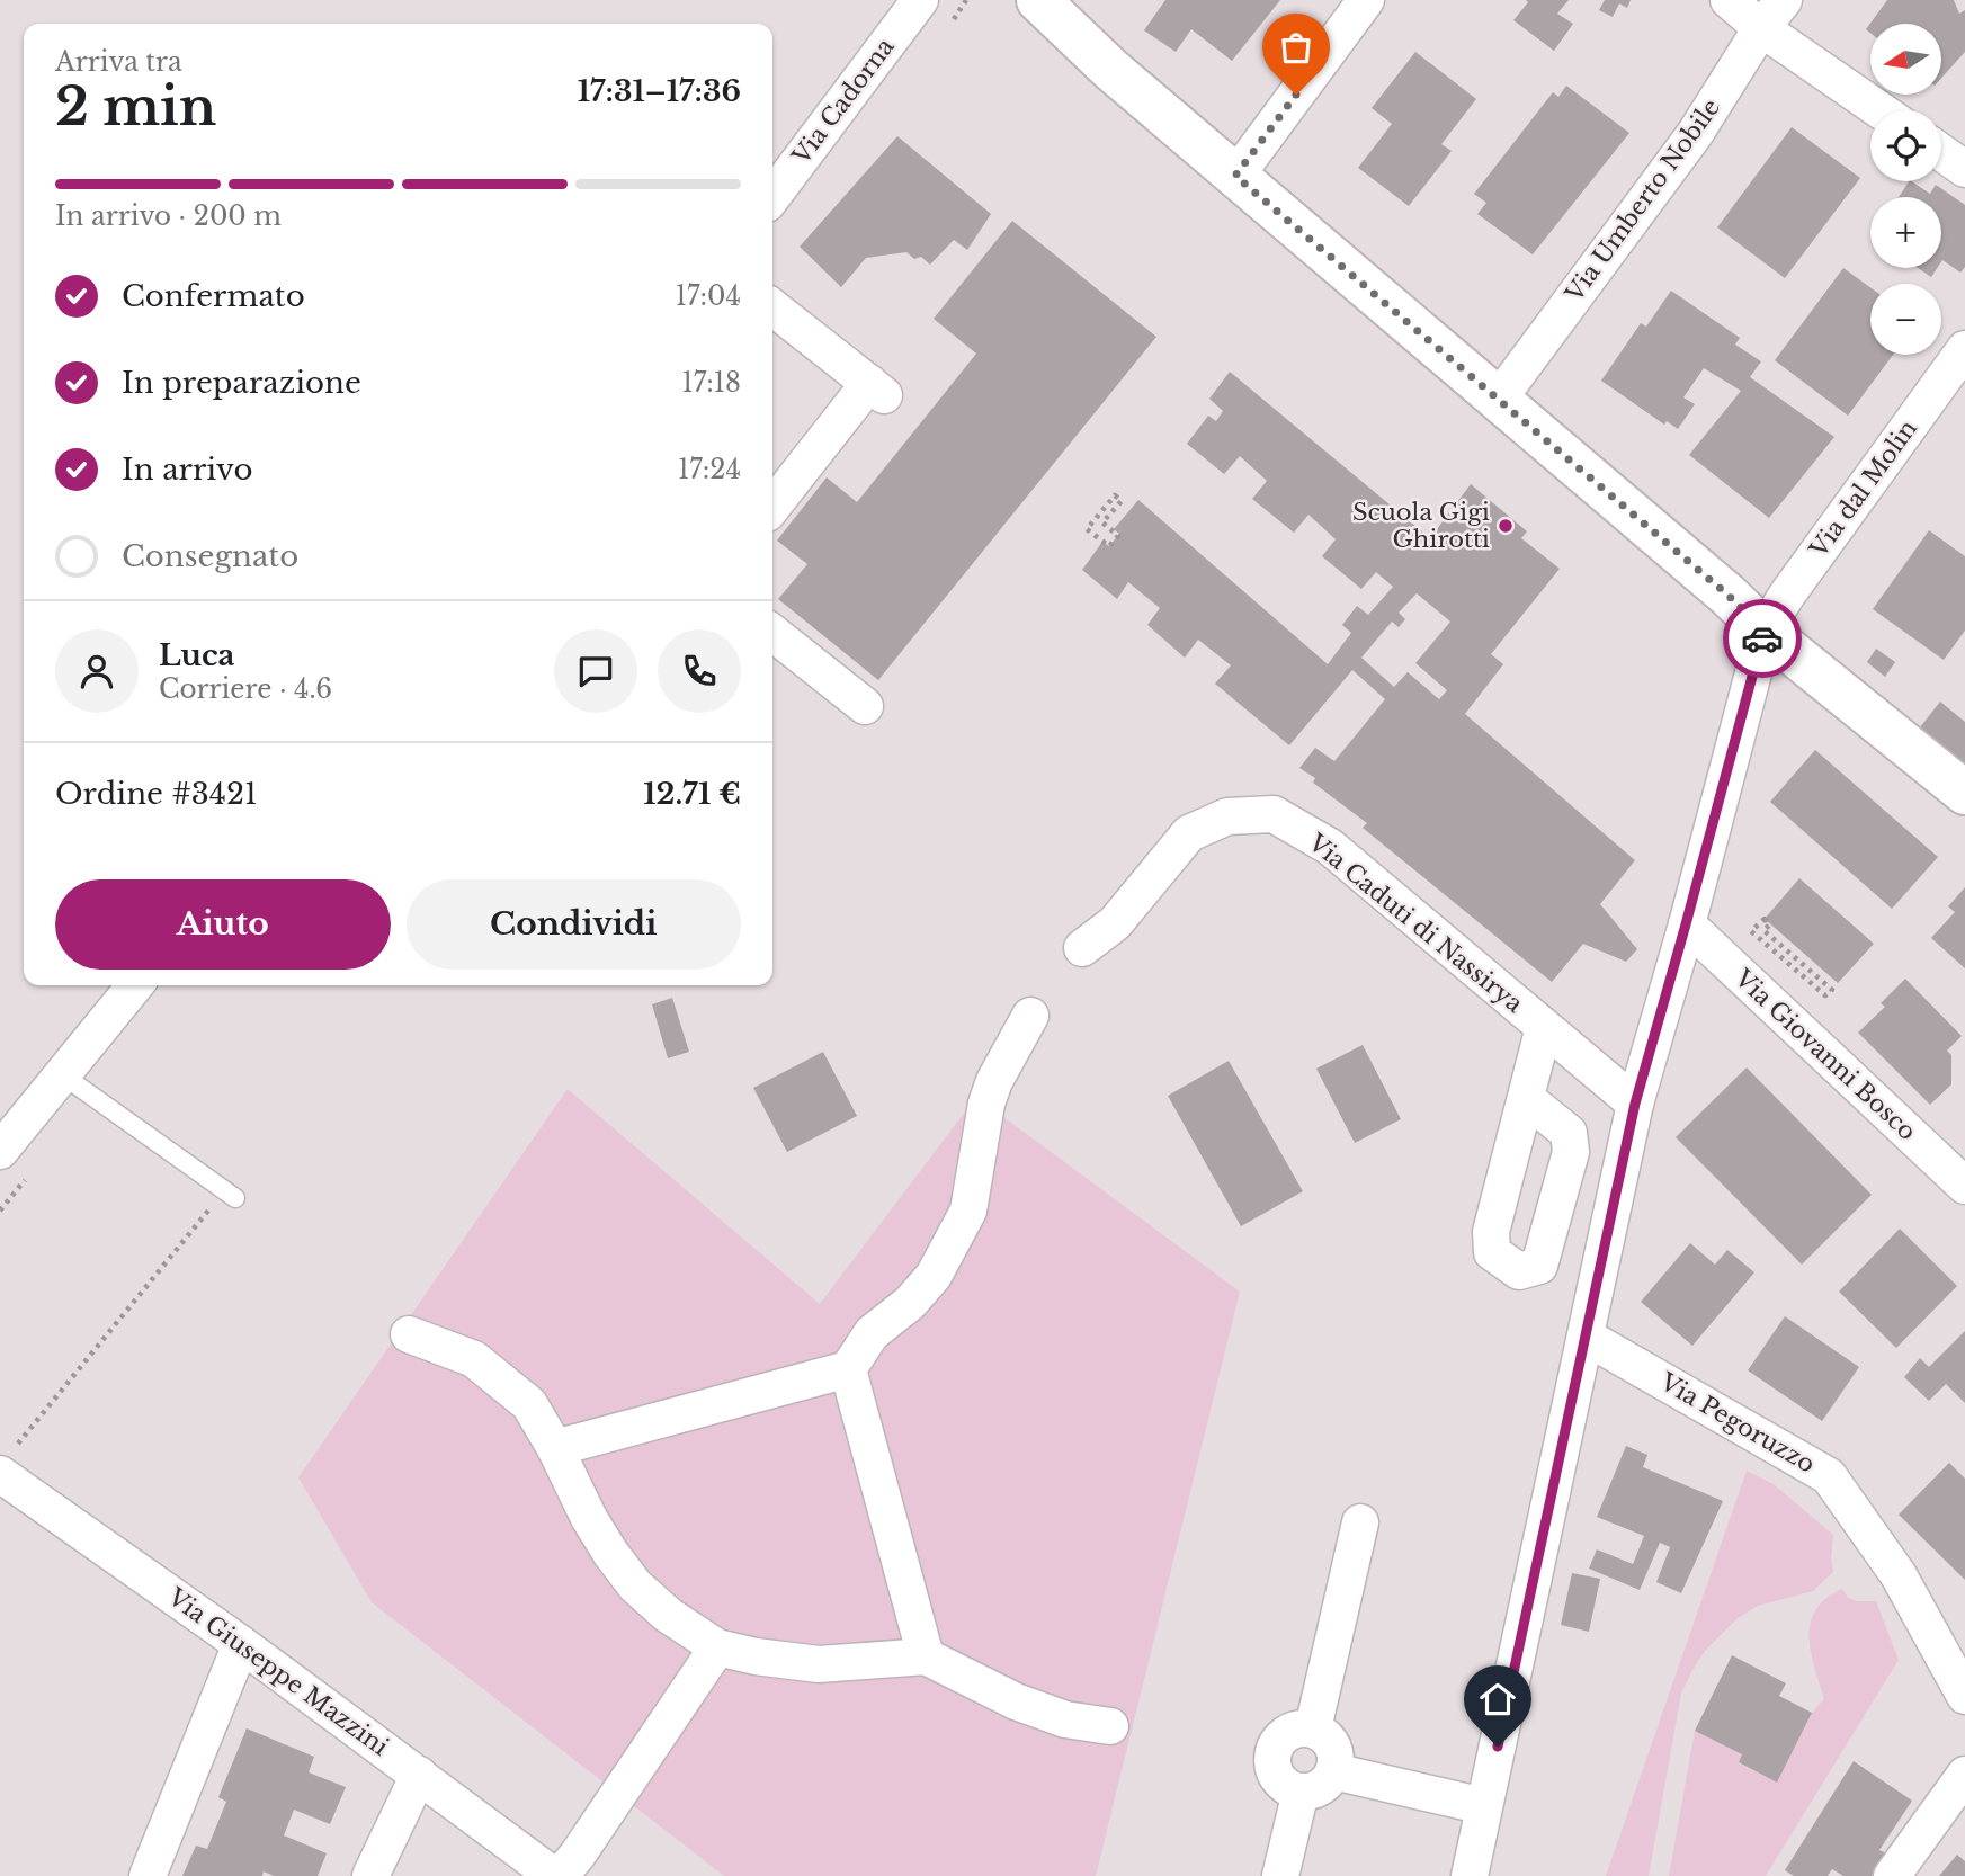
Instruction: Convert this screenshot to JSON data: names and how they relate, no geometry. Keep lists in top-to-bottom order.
{
  "streets": {
    "street": [
      "Via Cadorna",
      "Via Umberto Nobile",
      "Via dal Molin",
      "Via Caduti di Nassirya",
      "Via Giovanni Bosco",
      "Via Pegoruzzo",
      "Via Giuseppe Mazzini"
    ]
  },
  "crossings": [
    ["Via dal Molin", "Via Caduti di Nassirya"],
    ["Via dal Molin", "Via Giovanni Bosco"],
    ["Via dal Molin", "Via Pegoruzzo"]
  ],
  "places": ["Scuola Gigi Ghirotti"],
  "north": "left",
  "page": {
    "map_buttons": ["+", "−"],
    "heading": ["2 min", "Arriva tra", "17:31–17:36"],
    "panel": [
      "Luca",
      "Corriere · 4.6",
      "Ordine #3421",
      "12.71 €"
    ],
    "bar": "In arrivo · 200 m",
    "list": [
      ["Confermato", "17:04"],
      ["In preparazione", "17:18"],
      ["In arrivo", "17:24"],
      "Consegnato"
    ],
    "buttons": ["Aiuto", "Condividi"]
  }
}
